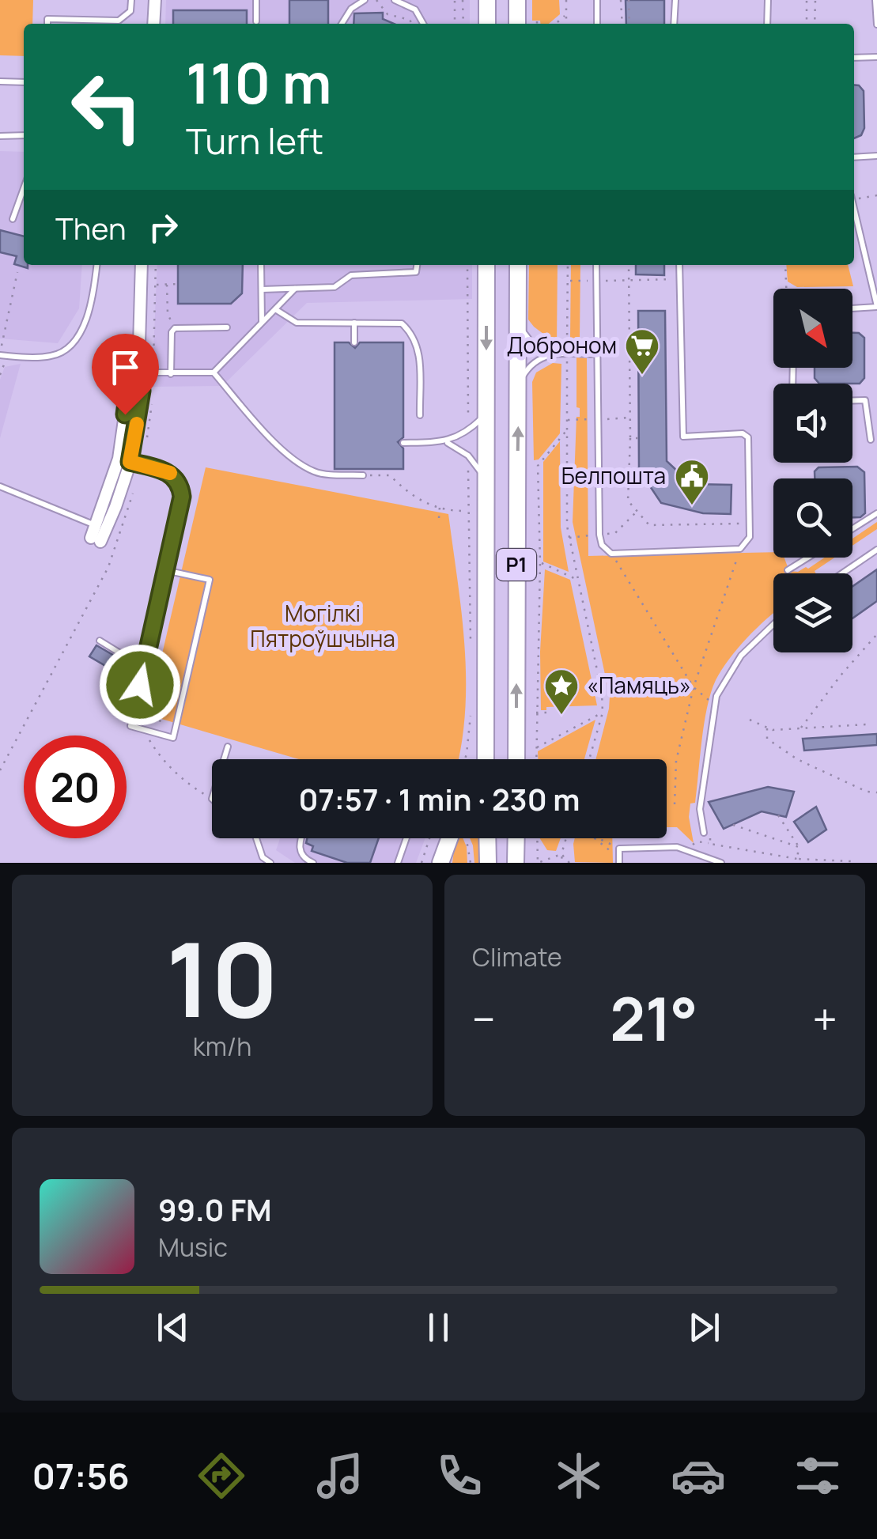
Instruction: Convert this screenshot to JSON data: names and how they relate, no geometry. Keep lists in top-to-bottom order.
{
  "streets": {
    "main road": ["Р1"]
  },
  "parks": ["Могілкі Пятроўшчына"],
  "places": {
    "supermarket": ["Доброном"],
    "public building": ["Белпошта"],
    "place": ["«Памяць»"]
  },
  "north": "bottom right",
  "page": {
    "turn": ["110 m", "Turn left"],
    "then": "Then",
    "limit": "20",
    "trip": "07:57 · 1 min · 230 m",
    "tile": [
      ["10", "km/h"],
      "Climate"
    ],
    "heat": ["−", "21°", "+"],
    "song": ["99.0 FM", "Music"],
    "tabs": "07:56"
  }
}
